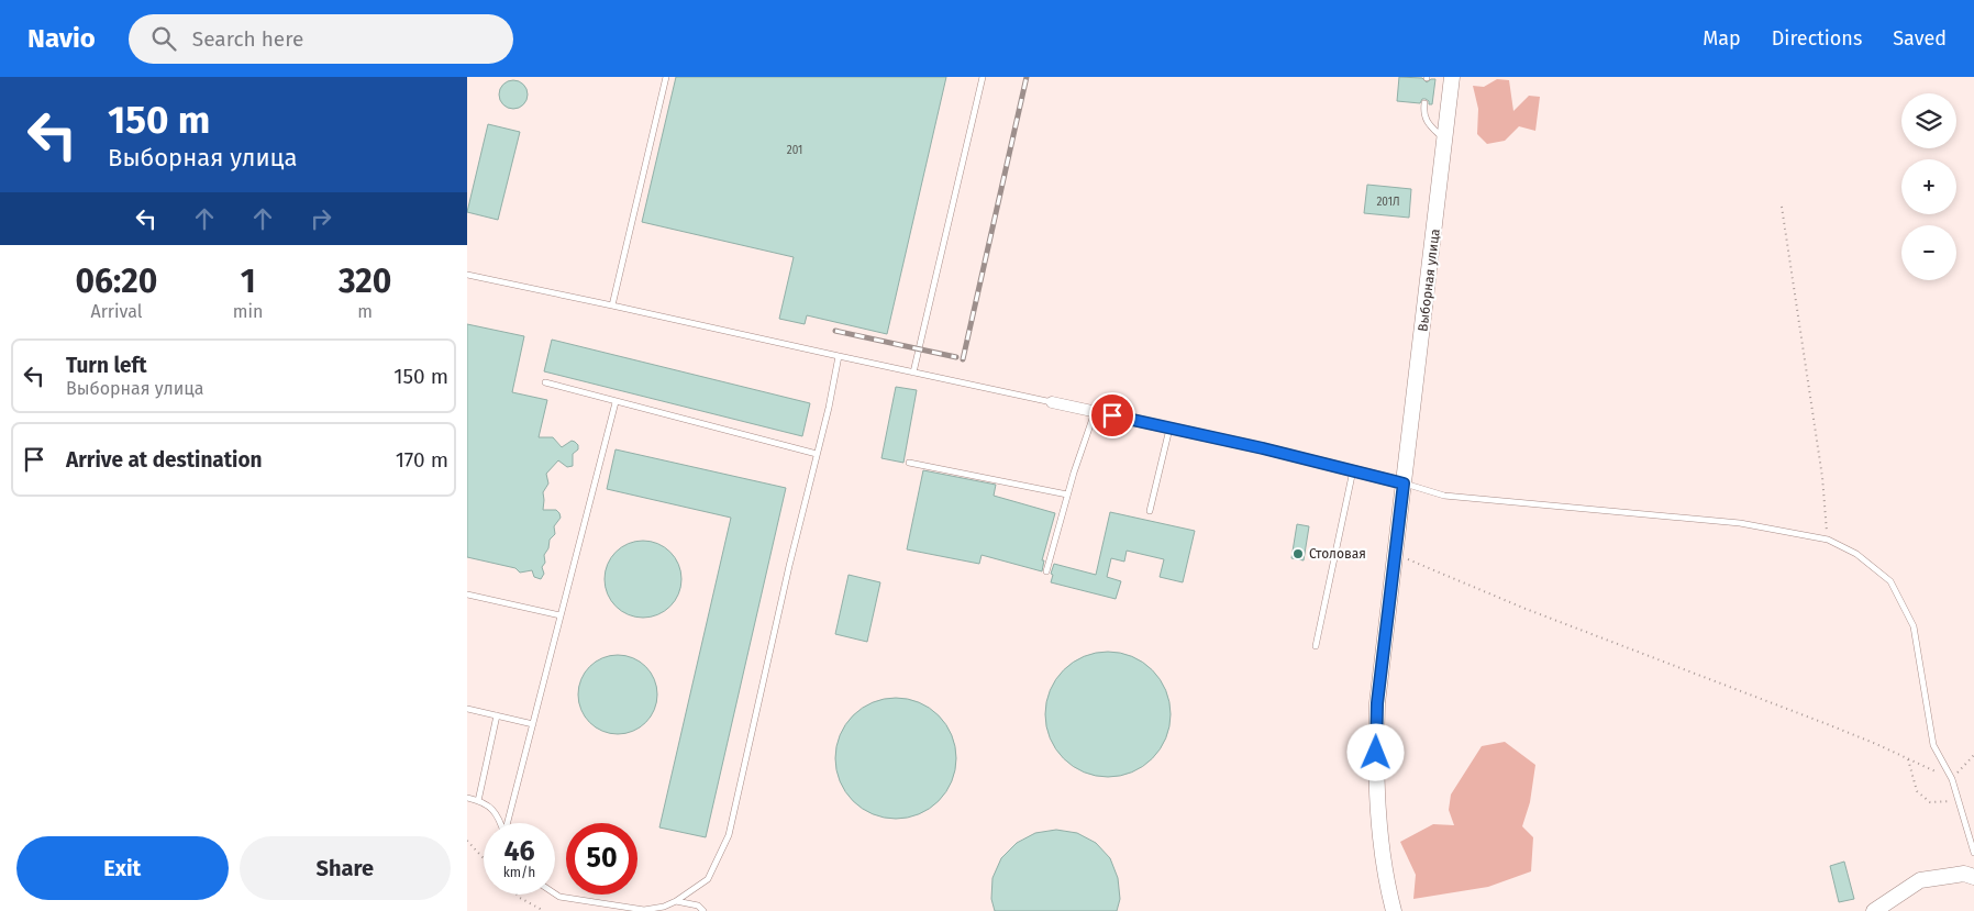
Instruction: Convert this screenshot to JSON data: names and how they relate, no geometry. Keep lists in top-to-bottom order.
{
  "streets": {
    "main road": ["Выборная улица"]
  },
  "places": ["Столовая"],
  "house_numbers": ["201", "201Л"],
  "page": {
    "header": "Navio",
    "search": "Search here",
    "nav": ["Map", "Directions", "Saved"],
    "turn": ["150 m", "Выборная улица"],
    "map_buttons": ["+", "−"],
    "eta": [
      "06:20",
      "Arrival",
      "1",
      "min",
      "320",
      "m"
    ],
    "list": [
      {
        "name": "Turn left",
        "note": "Выборная улица",
        "value": "150 m"
      },
      {
        "name": "Arrive at destination",
        "value": "170 m"
      }
    ],
    "speed": "46 km/h",
    "limit": "50",
    "buttons": ["Exit", "Share"]
  }
}
